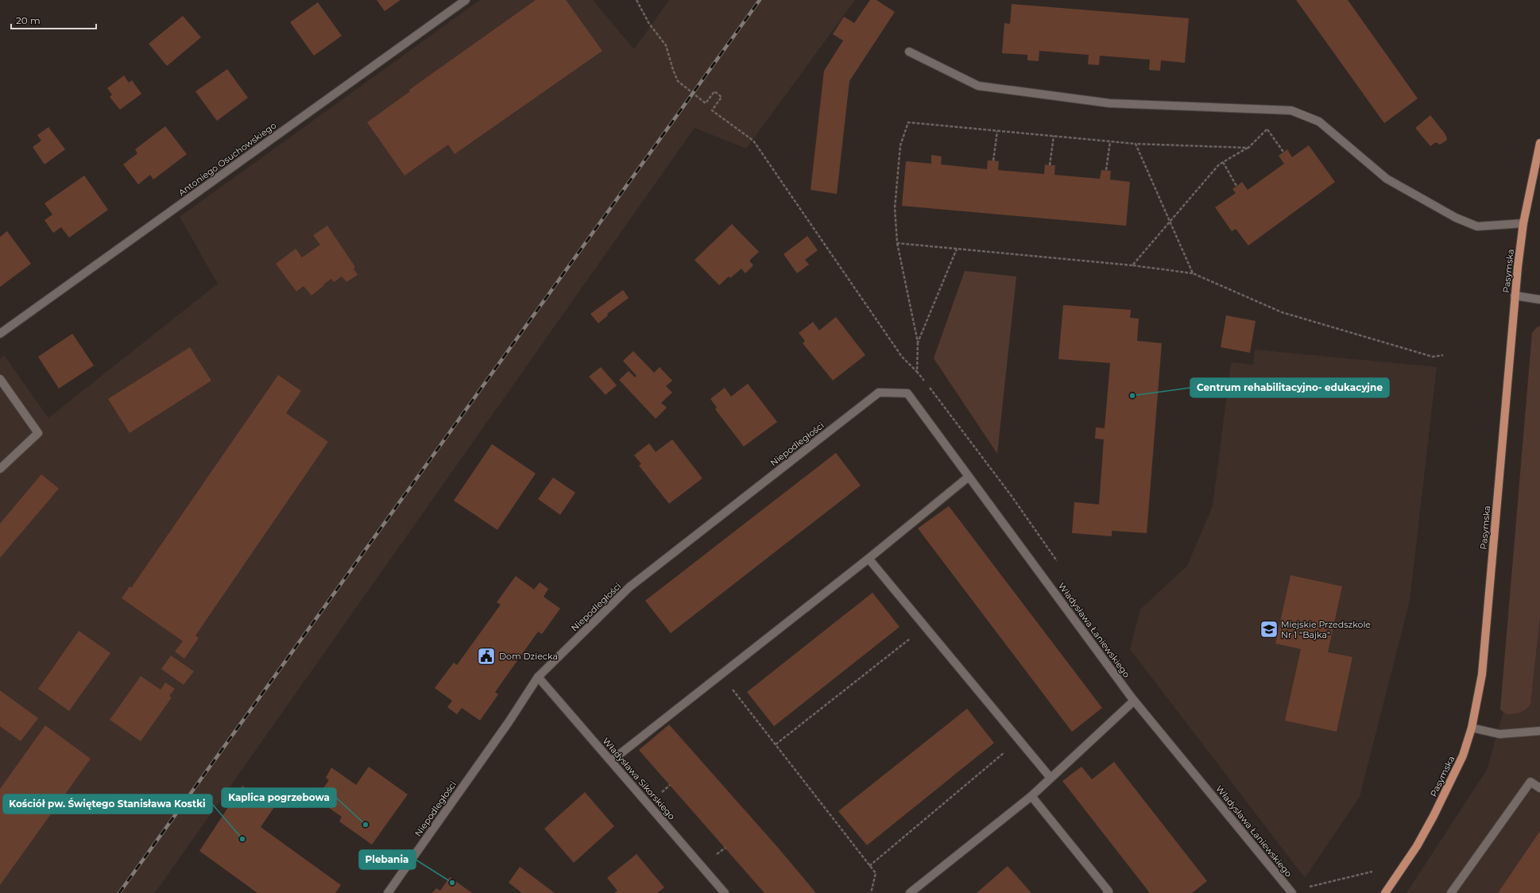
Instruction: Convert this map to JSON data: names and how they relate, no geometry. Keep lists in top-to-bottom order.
{
  "streets": {
    "main road": ["Pasymska"],
    "street": [
      "Antoniego Osuchowskiego",
      "Niepodległości",
      "Władysława Łaniewskiego",
      "Władysława Sikorskiego"
    ]
  },
  "crossings": [
    ["Niepodległości", "Władysława Łaniewskiego"],
    ["Niepodległości", "Władysława Sikorskiego"]
  ],
  "places": {
    "other": [
      "Centrum rehabilitacyjno- edukacyjne",
      "Kaplica pogrzebowa",
      "Kościół pw. Świętego Stanisława Kostki",
      "Plebania"
    ],
    "school or university": ["Miejskie Przedszkole Nr 1 \"Bajka\""],
    "public building": ["Dom Dziecka"]
  },
  "scale_bar": "20 m"
}
